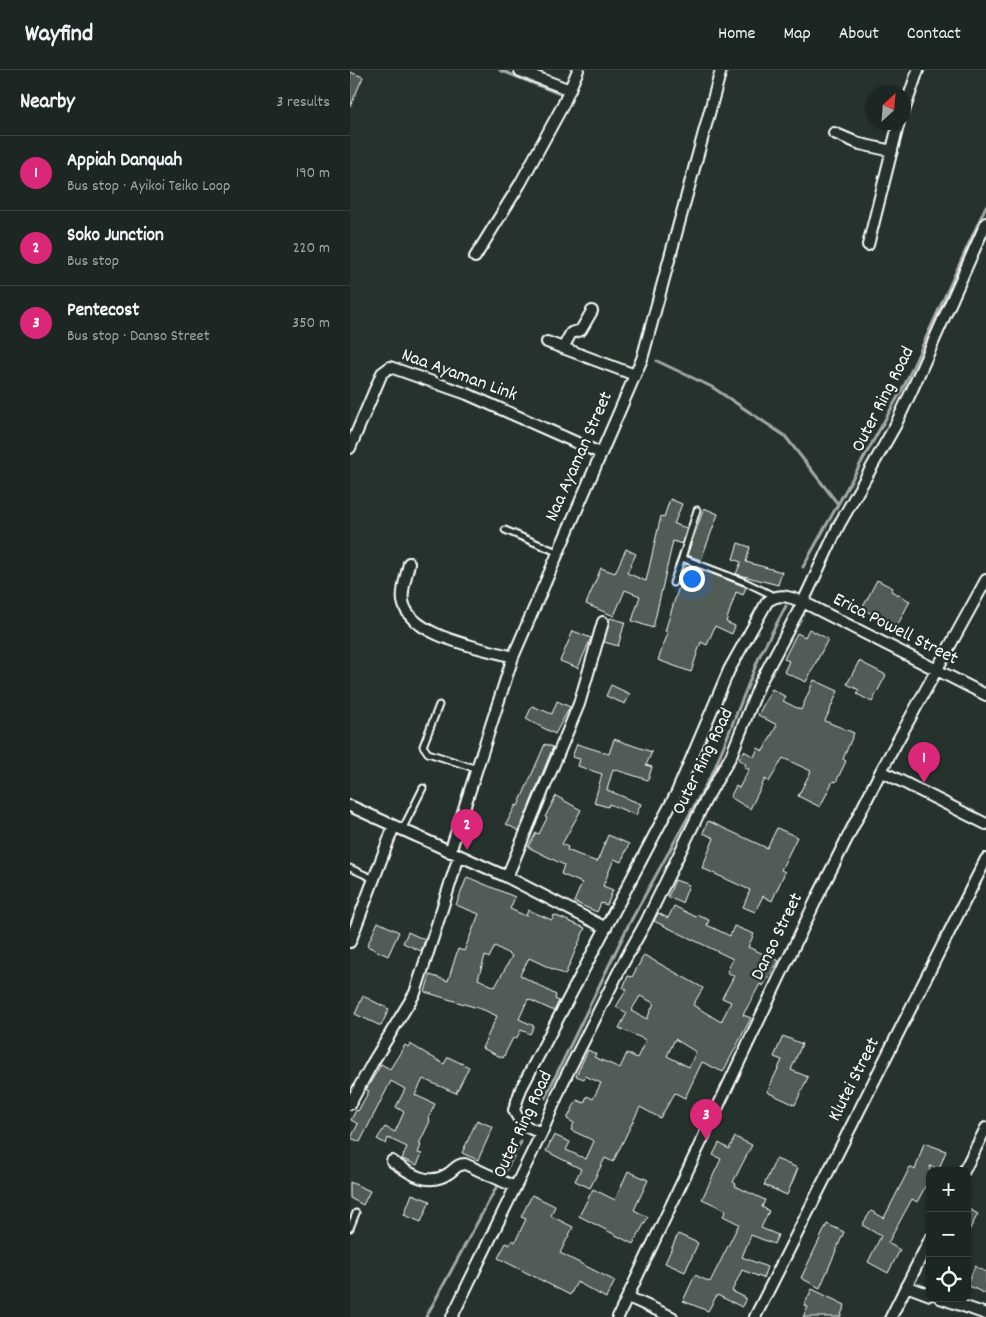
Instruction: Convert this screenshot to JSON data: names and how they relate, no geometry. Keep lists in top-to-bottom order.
{
  "streets": {
    "street": [
      "Naa Ayaman Link",
      "Outer Ring Road",
      "Naa Ayaman Street",
      "Erica Powell Street",
      "Danso Street",
      "Klutei Street"
    ]
  },
  "crossings": [
    ["Naa Ayaman Link", "Naa Ayaman Street"],
    ["Outer Ring Road", "Erica Powell Street"],
    ["Erica Powell Street", "Danso Street"]
  ],
  "north": "top right",
  "page": {
    "header": "Wayfind",
    "nav": [
      "Home",
      "Map",
      "About",
      "Contact"
    ],
    "heading": ["Nearby", "3 results"],
    "list": [
      {
        "mark": "1",
        "name": "Appiah Danquah",
        "note": "Bus stop · Ayikoi Teiko Loop",
        "value": "190 m"
      },
      {
        "mark": "2",
        "name": "Soko Junction",
        "note": "Bus stop",
        "value": "220 m"
      },
      {
        "mark": "3",
        "name": "Pentecost",
        "note": "Bus stop · Danso Street",
        "value": "350 m"
      }
    ],
    "pins": ["1", "2", "3"],
    "map_buttons": ["+", "−"]
  }
}
